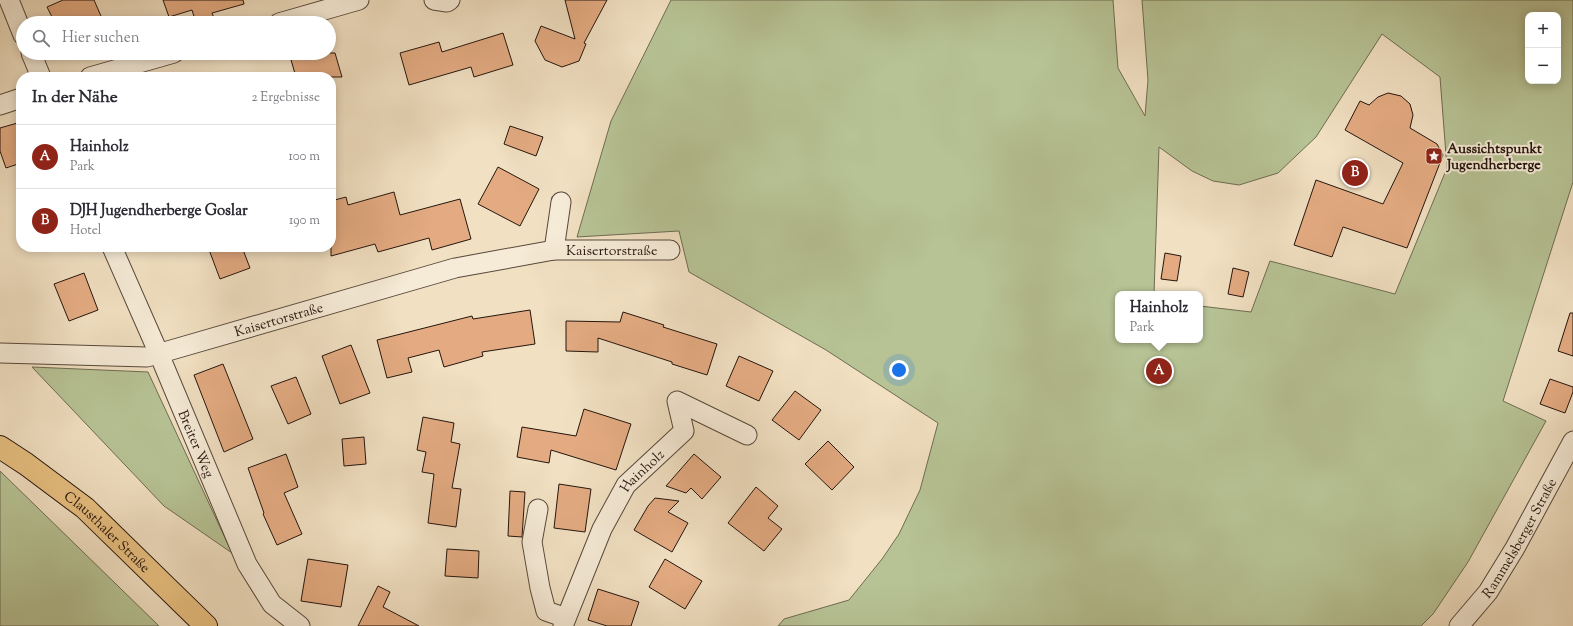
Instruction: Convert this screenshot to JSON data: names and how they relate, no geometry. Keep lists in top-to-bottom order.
{
  "streets": {
    "main road": ["Clausthaler Straße"],
    "street": [
      "Kaisertorstraße",
      "Breiter Weg",
      "Hainholz",
      "Rammelsberger Straße"
    ]
  },
  "crossings": [
    ["Kaisertorstraße", "Breiter Weg"]
  ],
  "places": {
    "place": ["Aussichtspunkt Jugendherberge"]
  },
  "page": {
    "map_buttons": ["+", "−"],
    "search": "Hier suchen",
    "heading": ["In der Nähe", "2 Ergebnisse"],
    "list": [
      {
        "mark": "A",
        "name": "Hainholz",
        "note": "Park",
        "value": "100 m"
      },
      {
        "mark": "B",
        "name": "DJH Jugendherberge Goslar",
        "note": "Hotel",
        "value": "190 m"
      }
    ],
    "pins": ["B", "A"],
    "popup": ["Hainholz", "Park"]
  }
}
